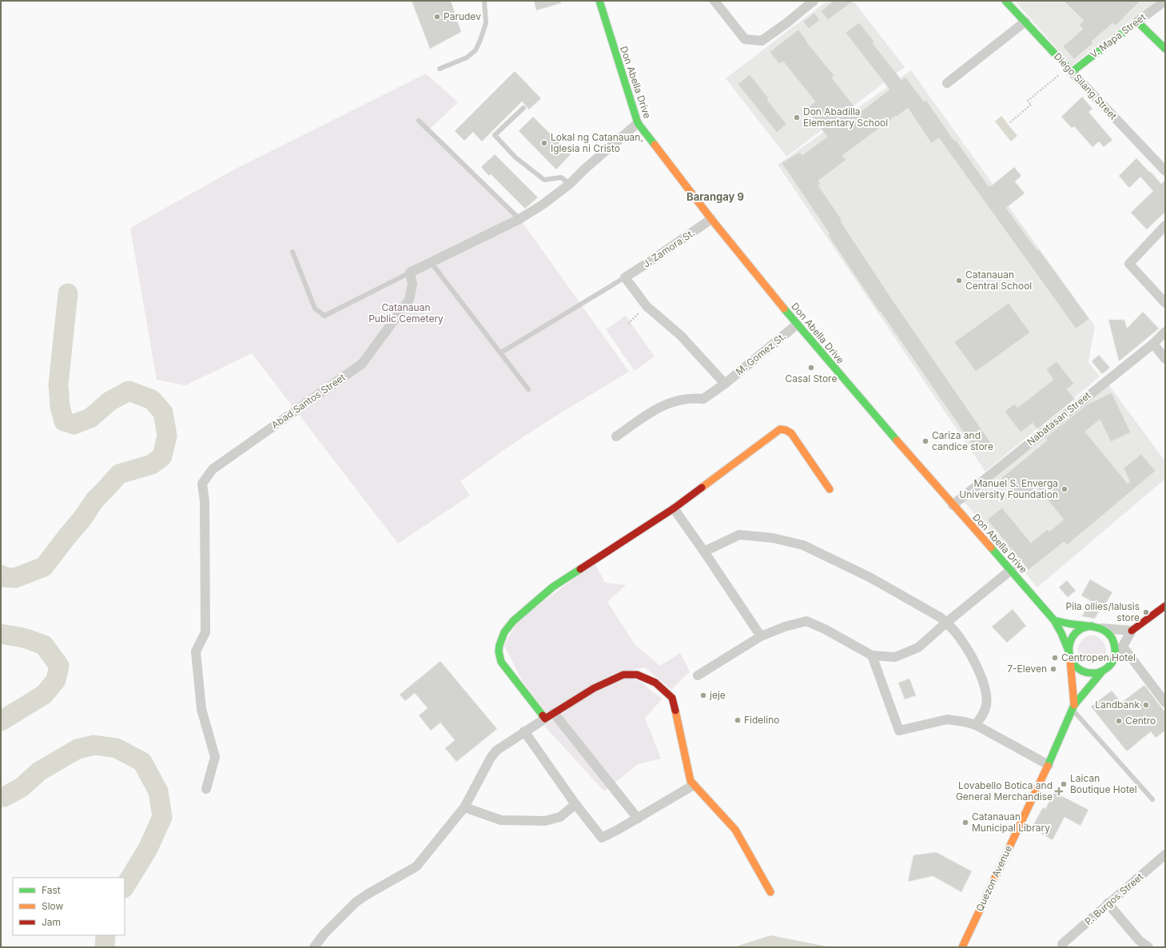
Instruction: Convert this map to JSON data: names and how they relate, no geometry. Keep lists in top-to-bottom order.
{
  "streets": {
    "main road": [
      "V. Mapa Street",
      "Don Abella Drive",
      "Diego Silang Street",
      "Quezon Avenue"
    ],
    "street": [
      "J. Zamora St.",
      "M. Gomez St.",
      "Abad Santos Street",
      "Nabatasan Street",
      "P. Burgos Street"
    ]
  },
  "crossings": [
    ["V. Mapa Street", "Diego Silang Street"],
    ["Don Abella Drive", "J. Zamora St."],
    ["Don Abella Drive", "M. Gomez St."],
    ["Don Abella Drive", "Nabatasan Street"],
    ["Don Abella Drive", "Quezon Avenue"]
  ],
  "districts": ["Barangay 9"],
  "parks": ["Catanauan Public Cemetery"],
  "places": {
    "other": [
      "Parudev",
      "Don Abadilla Elementary School",
      "Lokal ng Catanauan, Iglesia ni Cristo",
      "Catanauan Central School",
      "Casal Store",
      "Cariza and candice store",
      "Manuel S. Enverga University Foundation",
      "Pila ollies/lalusis store",
      "Centropen Hotel",
      "7-Eleven",
      "jeje",
      "Landbank",
      "Fidelino",
      "Centro",
      "Laican Boutique Hotel",
      "Catanauan Municipal Library"
    ],
    "health": ["Lovabello Botica and General Merchandise"]
  },
  "legend": ["Fast", "Slow", "Jam"]
}
